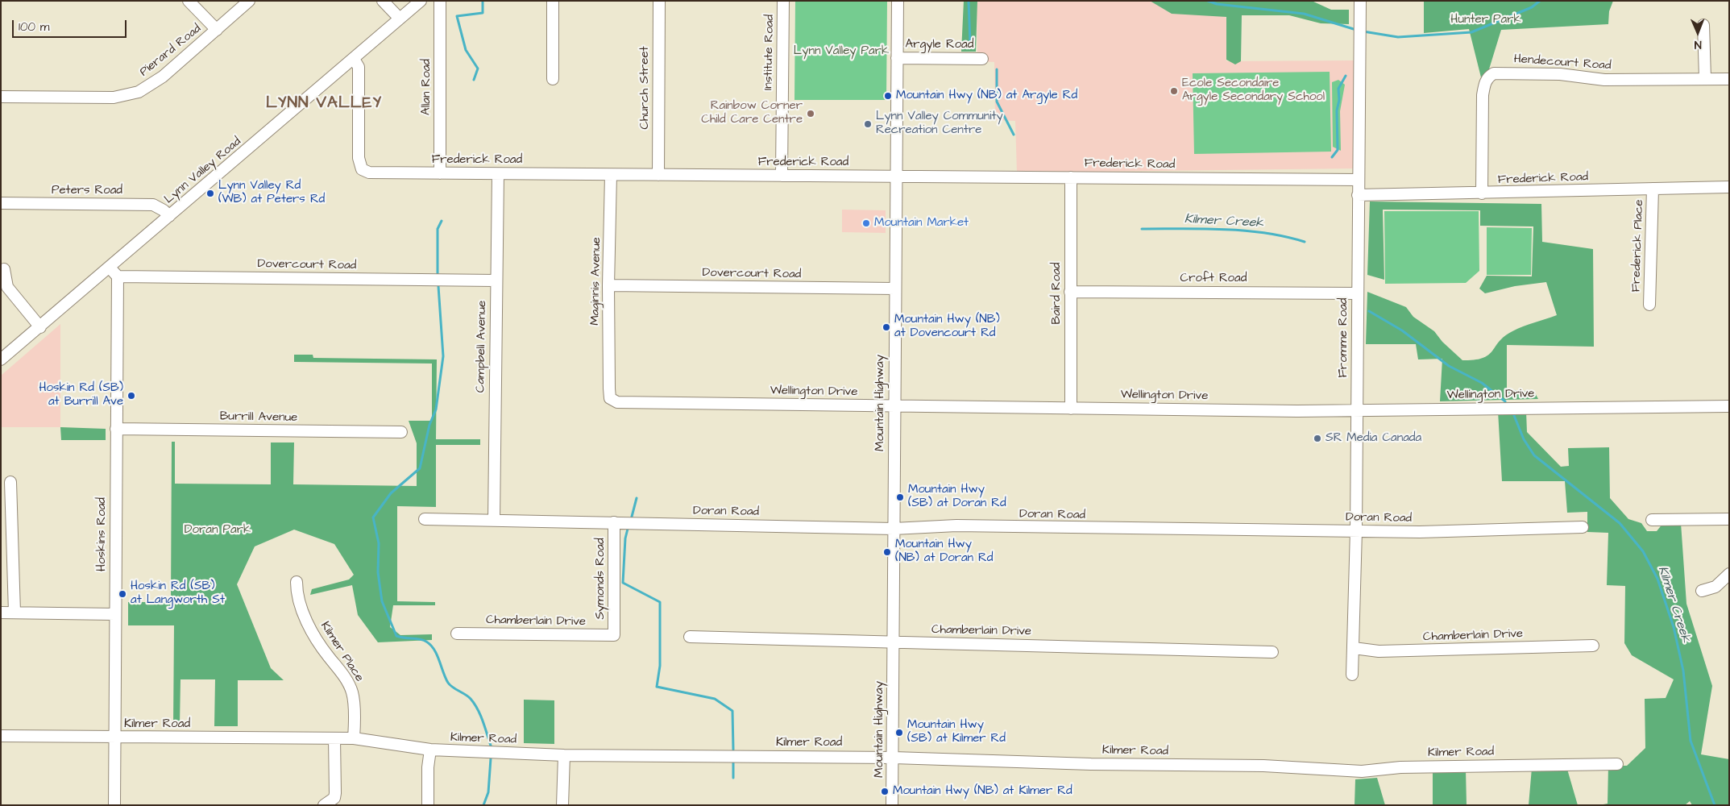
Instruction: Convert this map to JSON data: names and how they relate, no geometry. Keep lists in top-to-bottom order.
{
  "streets": {
    "street": [
      "Argyle Road",
      "Pierard Road",
      "Institute Road",
      "Hendecourt Road",
      "Allan Road",
      "Church Street",
      "Frederick Road",
      "Lynn Valley Road",
      "Peters Road",
      "Frederick Place",
      "Dovercourt Road",
      "Croft Road",
      "Maginnis Avenue",
      "Baird Road",
      "Fromme Road",
      "Campbell Avenue",
      "Wellington Drive",
      "Mountain Highway",
      "Burrill Avenue",
      "Doran Road",
      "Hoskins Road",
      "Symonds Road",
      "Chamberlain Drive",
      "Kilmer Place",
      "Kilmer Road"
    ]
  },
  "crossings": [
    ["Argyle Road", "Mountain Highway"],
    ["Institute Road", "Frederick Road"],
    ["Hendecourt Road", "Frederick Road"],
    ["Allan Road", "Frederick Road"],
    ["Church Street", "Frederick Road"],
    ["Frederick Road", "Lynn Valley Road"],
    ["Frederick Road", "Frederick Place"],
    ["Frederick Road", "Maginnis Avenue"],
    ["Frederick Road", "Baird Road"],
    ["Frederick Road", "Fromme Road"],
    ["Frederick Road", "Campbell Avenue"],
    ["Frederick Road", "Mountain Highway"],
    ["Lynn Valley Road", "Peters Road"],
    ["Dovercourt Road", "Maginnis Avenue"],
    ["Dovercourt Road", "Campbell Avenue"],
    ["Dovercourt Road", "Mountain Highway"],
    ["Dovercourt Road", "Hoskins Road"],
    ["Croft Road", "Baird Road"],
    ["Croft Road", "Fromme Road"],
    ["Maginnis Avenue", "Wellington Drive"],
    ["Baird Road", "Wellington Drive"],
    ["Fromme Road", "Wellington Drive"],
    ["Fromme Road", "Doran Road"],
    ["Fromme Road", "Chamberlain Drive"],
    ["Campbell Avenue", "Doran Road"],
    ["Wellington Drive", "Mountain Highway"],
    ["Mountain Highway", "Doran Road"],
    ["Mountain Highway", "Chamberlain Drive"],
    ["Mountain Highway", "Kilmer Road"],
    ["Burrill Avenue", "Hoskins Road"],
    ["Doran Road", "Symonds Road"],
    ["Hoskins Road", "Kilmer Road"],
    ["Symonds Road", "Chamberlain Drive"],
    ["Kilmer Place", "Kilmer Road"]
  ],
  "districts": ["LYNN VALLEY"],
  "water": ["Kilmer Creek"],
  "parks": ["Hunter Park", "Lynn Valley Park", "Doran Park"],
  "places": [
    "Ecole Secondaire Argyle Secondary School",
    "Mountain Hwy (NB) at Argyle Rd",
    "Rainbow Corner Child Care Centre",
    "Lynn Valley Community Recreation Centre",
    "Lynn Valley Rd (WB) at Peters Rd",
    "Mountain Market",
    "Mountain Hwy (NB) at Dovencourt Rd",
    "Hoskin Rd (SB) at Burrill Ave",
    "SR Media Canada",
    "Mountain Hwy (SB) at Doran Rd",
    "Mountain Hwy (NB) at Doran Rd",
    "Hoskin Rd (SB) at Langworth St",
    "Mountain Hwy (SB) at Kilmer Rd",
    "Mountain Hwy (NB) at Kilmer Rd"
  ],
  "scale_bar": "100 m",
  "north": "bottom"
}
